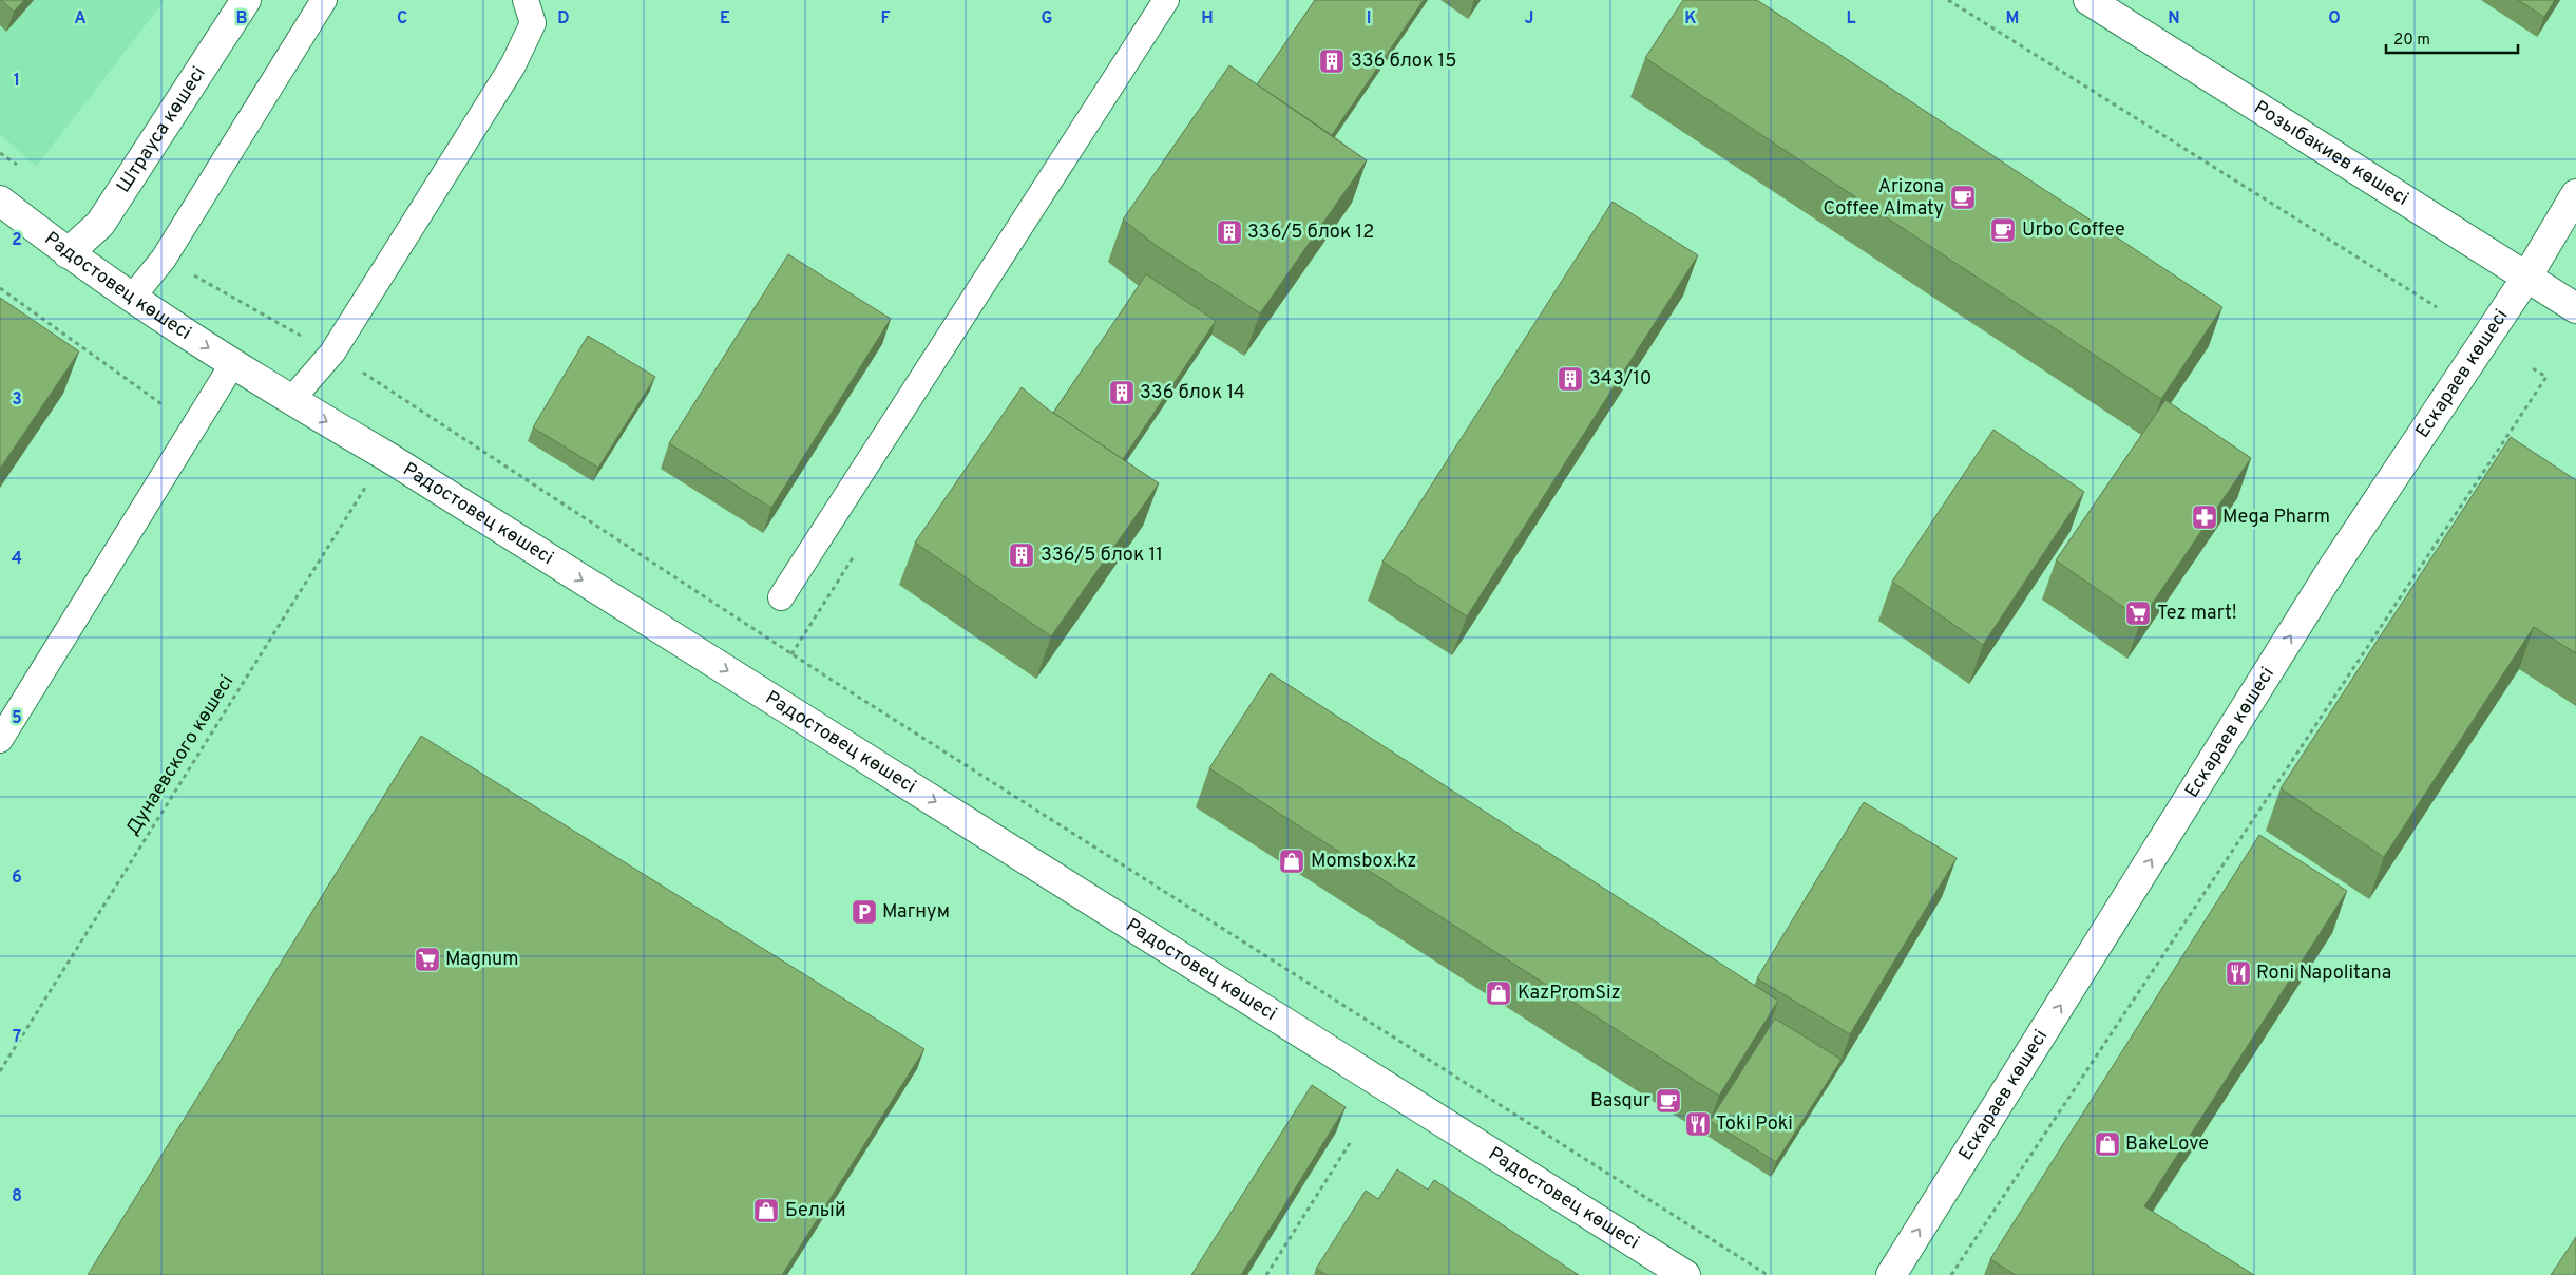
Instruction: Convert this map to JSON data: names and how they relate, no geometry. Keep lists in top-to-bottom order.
{
  "streets": {
    "street": [
      "Штрауса көшесі",
      "Розыбакиев көшесі",
      "Радостовец көшесі",
      "Ескараев көшесі"
    ],
    "path": ["Дунаевского көшесі"]
  },
  "crossings": [
    ["Штрауса көшесі", "Радостовец көшесі"],
    ["Розыбакиев көшесі", "Ескараев көшесі"],
    ["Радостовец көшесі", "Дунаевского көшесі"]
  ],
  "one_way": ["Радостовец көшесі", "Ескараев көшесі"],
  "places": {
    "building": [
      "336 блок 15",
      "336/5 блок 12",
      "343/10",
      "336 блок 14",
      "336/5 блок 11"
    ],
    "cafe": ["Arizona Coffee Almaty", "Urbo Coffee", "Basqur"],
    "pharmacy": ["Mega Pharm"],
    "supermarket": ["Tez mart!", "Magnum"],
    "shop": [
      "Momsbox.kz",
      "KazPromSiz",
      "BakeLove",
      "Белый"
    ],
    "parking": ["Магнум"],
    "restaurant": ["Roni Napolitana", "Toki Poki"]
  },
  "scale_bar": "20 m",
  "grid": {
    "columns": [
      "A",
      "B",
      "C",
      "D",
      "E",
      "F",
      "G",
      "H",
      "I",
      "J",
      "K",
      "L",
      "M",
      "N",
      "O"
    ],
    "rows": [
      "1",
      "2",
      "3",
      "4",
      "5",
      "6",
      "7",
      "8"
    ]
  }
}
